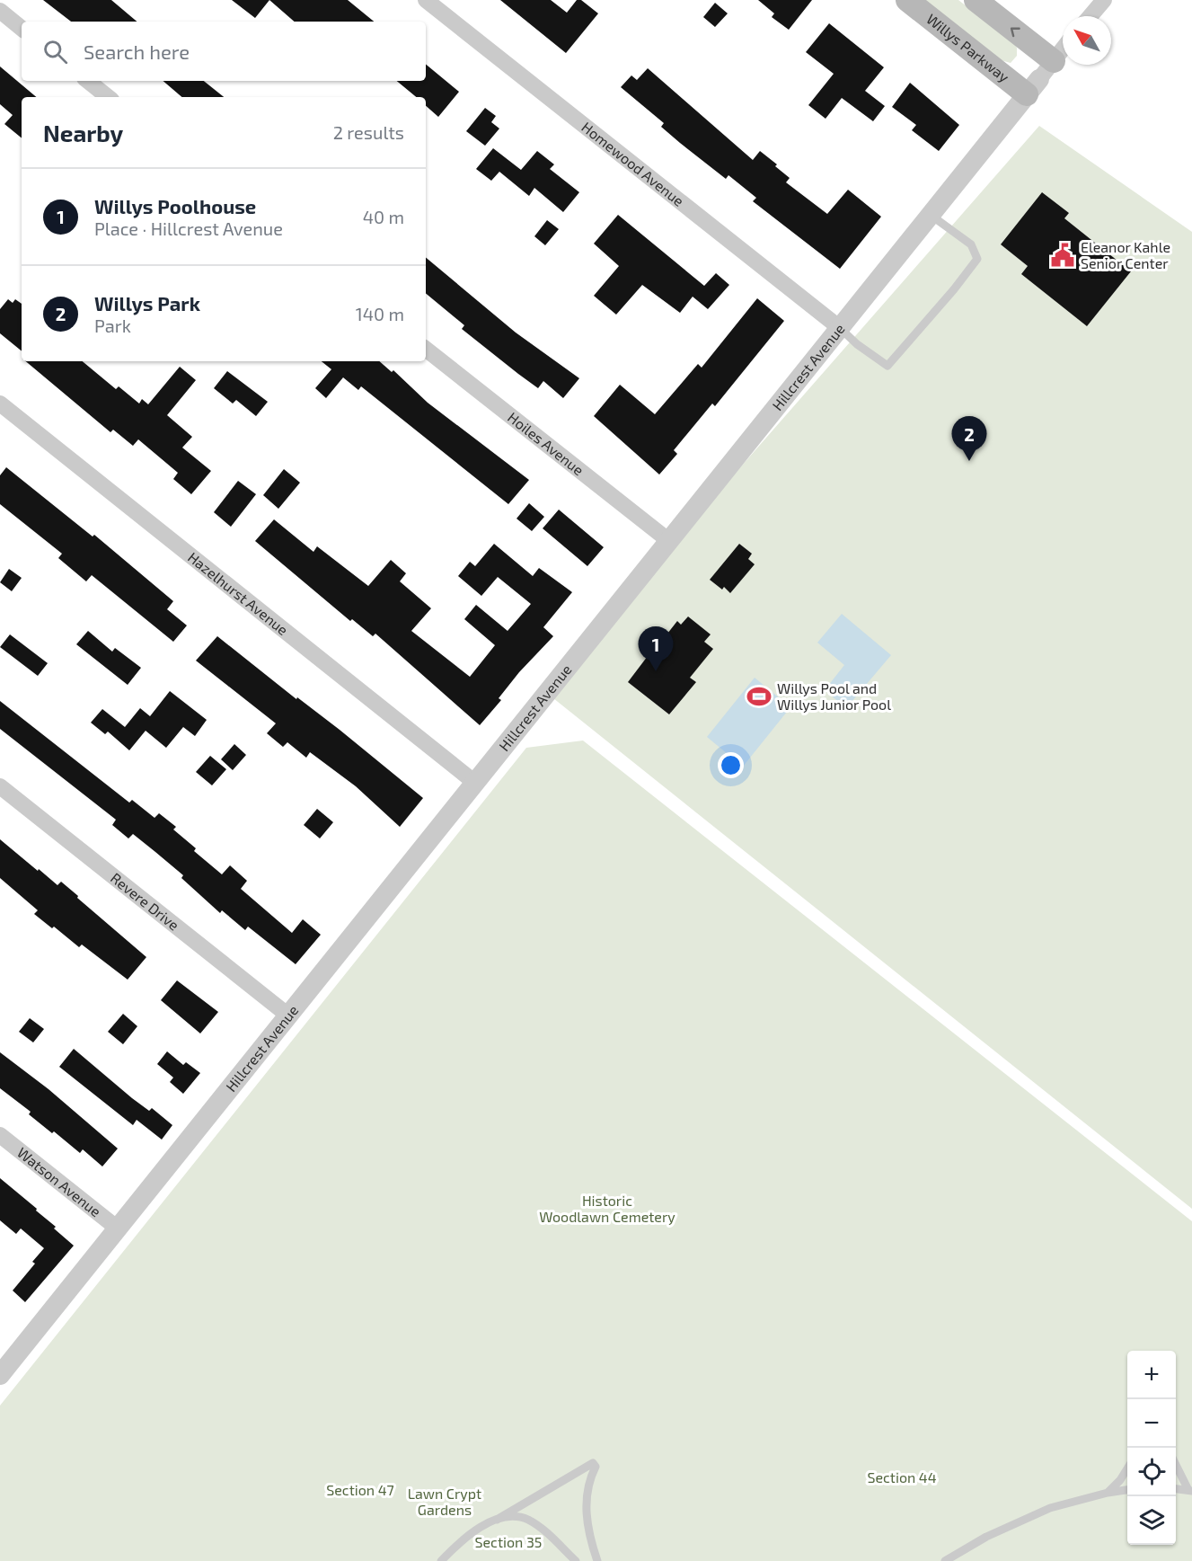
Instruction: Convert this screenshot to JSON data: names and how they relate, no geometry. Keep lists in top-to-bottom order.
{
  "streets": {
    "main road": ["Willys Parkway"],
    "street": [
      "Homewood Avenue",
      "Hillcrest Avenue",
      "Hoiles Avenue",
      "Hazelhurst Avenue",
      "Revere Drive",
      "Watson Avenue"
    ]
  },
  "crossings": [
    ["Willys Parkway", "Hillcrest Avenue"],
    ["Homewood Avenue", "Hillcrest Avenue"],
    ["Hillcrest Avenue", "Hoiles Avenue"],
    ["Hillcrest Avenue", "Hazelhurst Avenue"],
    ["Hillcrest Avenue", "Revere Drive"],
    ["Hillcrest Avenue", "Watson Avenue"]
  ],
  "parks": [
    "Historic Woodlawn Cemetery",
    "Section 44",
    "Section 47",
    "Lawn Crypt Gardens",
    "Section 35"
  ],
  "places": {
    "public building": ["Eleanor Kahle Senior Center"],
    "sports": ["Willys Pool and Willys Junior Pool"]
  },
  "north": "top left",
  "page": {
    "search": "Search here",
    "heading": ["Nearby", "2 results"],
    "list": [
      {
        "mark": "1",
        "name": "Willys Poolhouse",
        "note": "Place · Hillcrest Avenue",
        "value": "40 m"
      },
      {
        "mark": "2",
        "name": "Willys Park",
        "note": "Park",
        "value": "140 m"
      }
    ],
    "pins": ["2", "1"],
    "map_buttons": ["+", "−"]
  }
}
